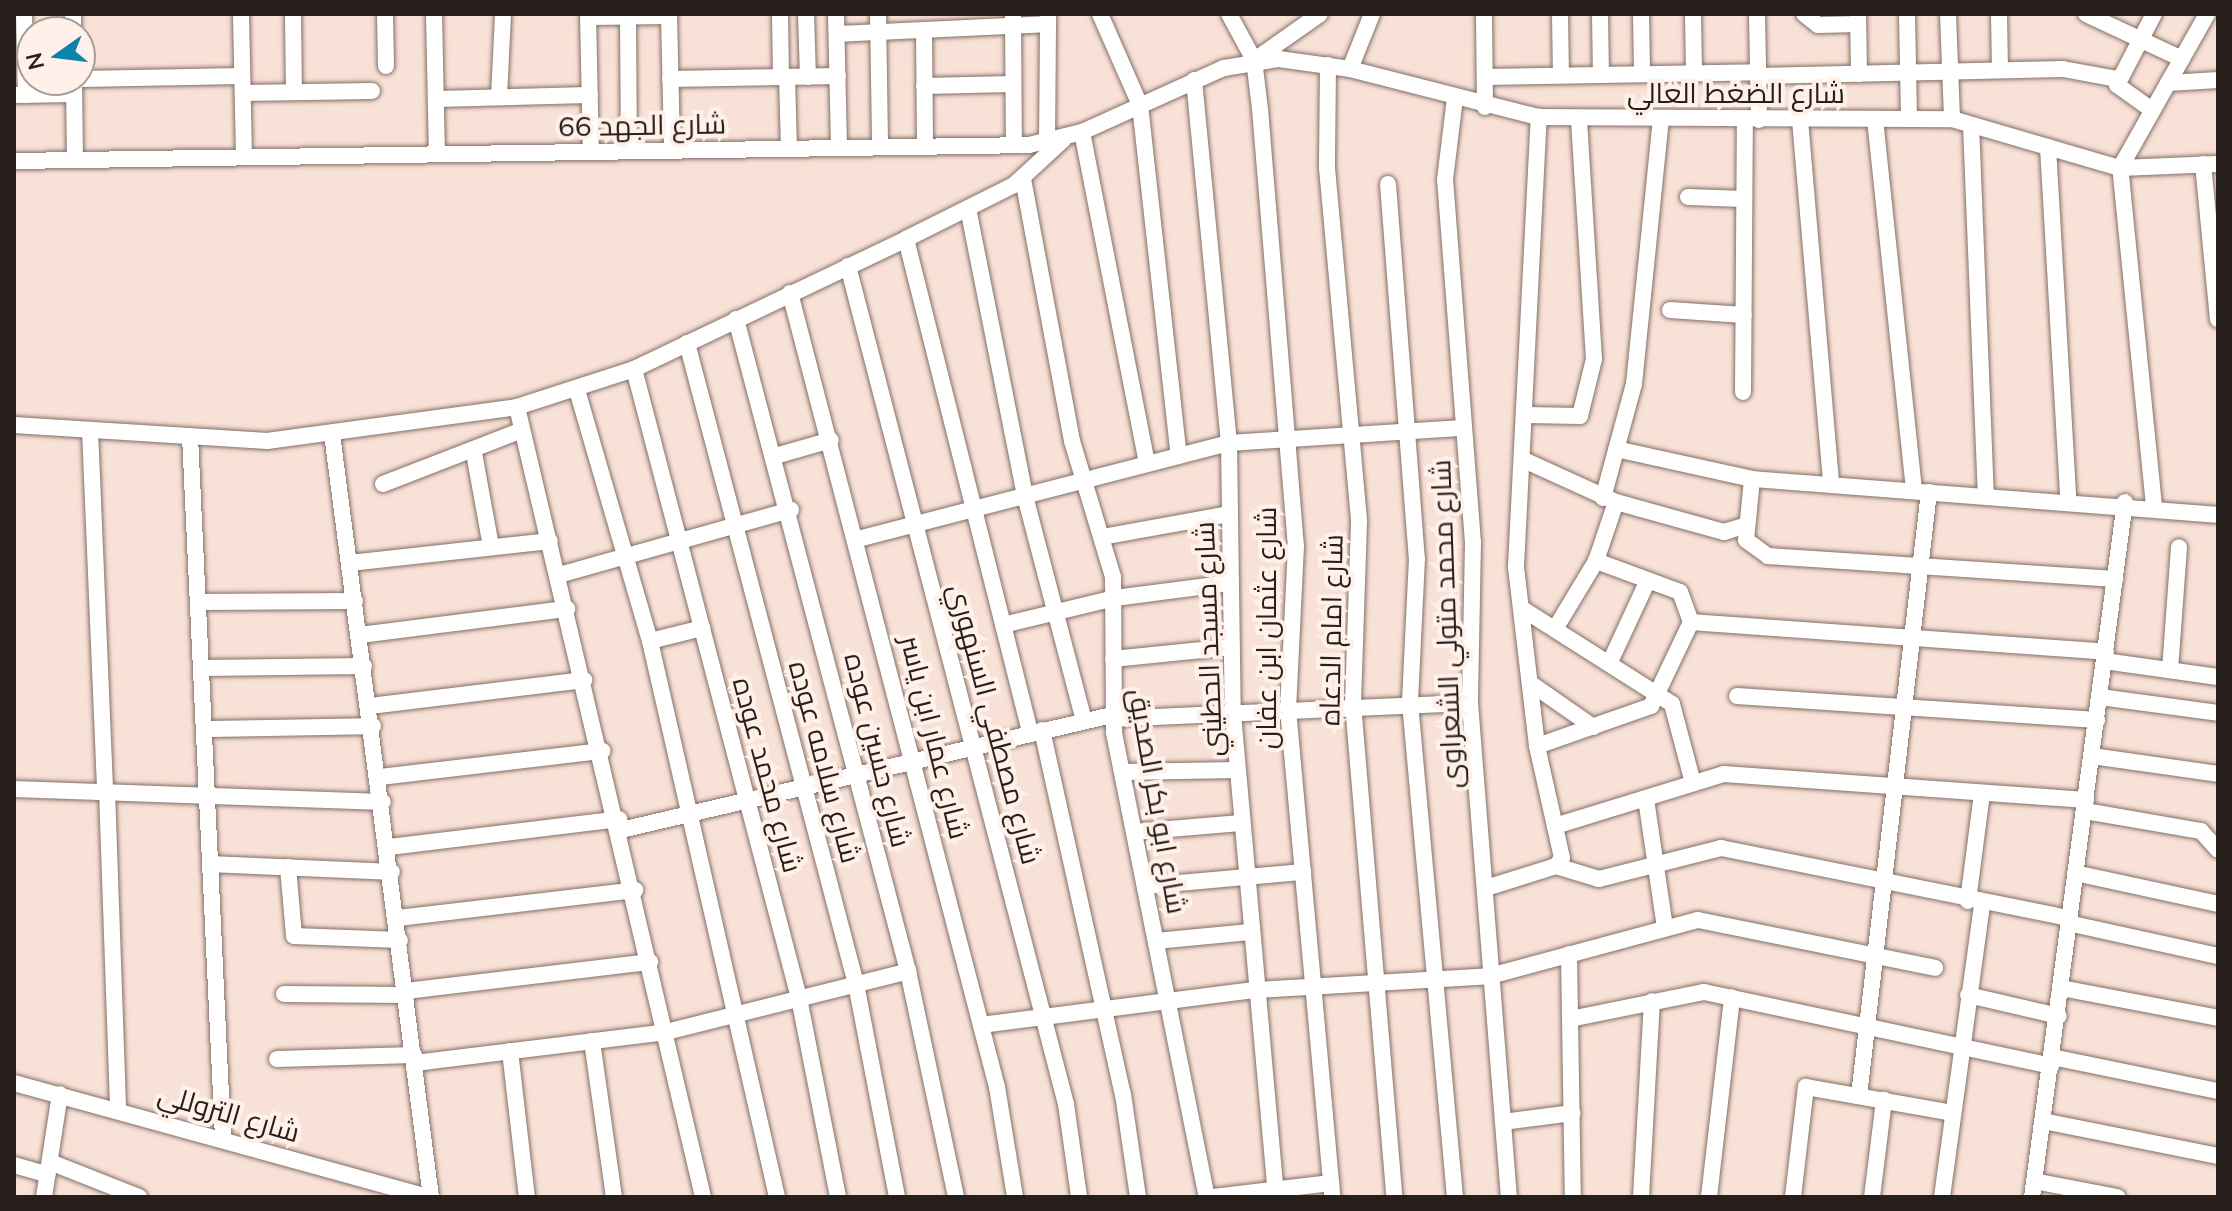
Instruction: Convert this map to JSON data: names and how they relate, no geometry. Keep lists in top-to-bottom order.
{
  "streets": {
    "street": [
      "شارع الضغط العالي",
      "شارع الجهد 66",
      "شارع محمد متولي الشعراوى",
      "شارع عثمان ابن عفان",
      "شارع امام الدعاه",
      "شارع مسجد الحطيني",
      "شارع مصطفي السنهوري",
      "شارع عمار ابن ياسر",
      "شارع حسين عوده",
      "شارع سلامه عوده",
      "شارع محمد عوده",
      "شارع ابو بكر الصديق",
      "شارع التروللي"
    ]
  },
  "crossings": [
    ["شارع الضغط العالي", "شارع الجهد 66"],
    ["شارع الضغط العالي", "شارع محمد متولي الشعراوى"],
    ["شارع الضغط العالي", "شارع عثمان ابن عفان"],
    ["شارع الضغط العالي", "شارع امام الدعاه"],
    ["شارع الجهد 66", "شارع عثمان ابن عفان"],
    ["شارع الجهد 66", "شارع مسجد الحطيني"]
  ],
  "north": "left"
}
